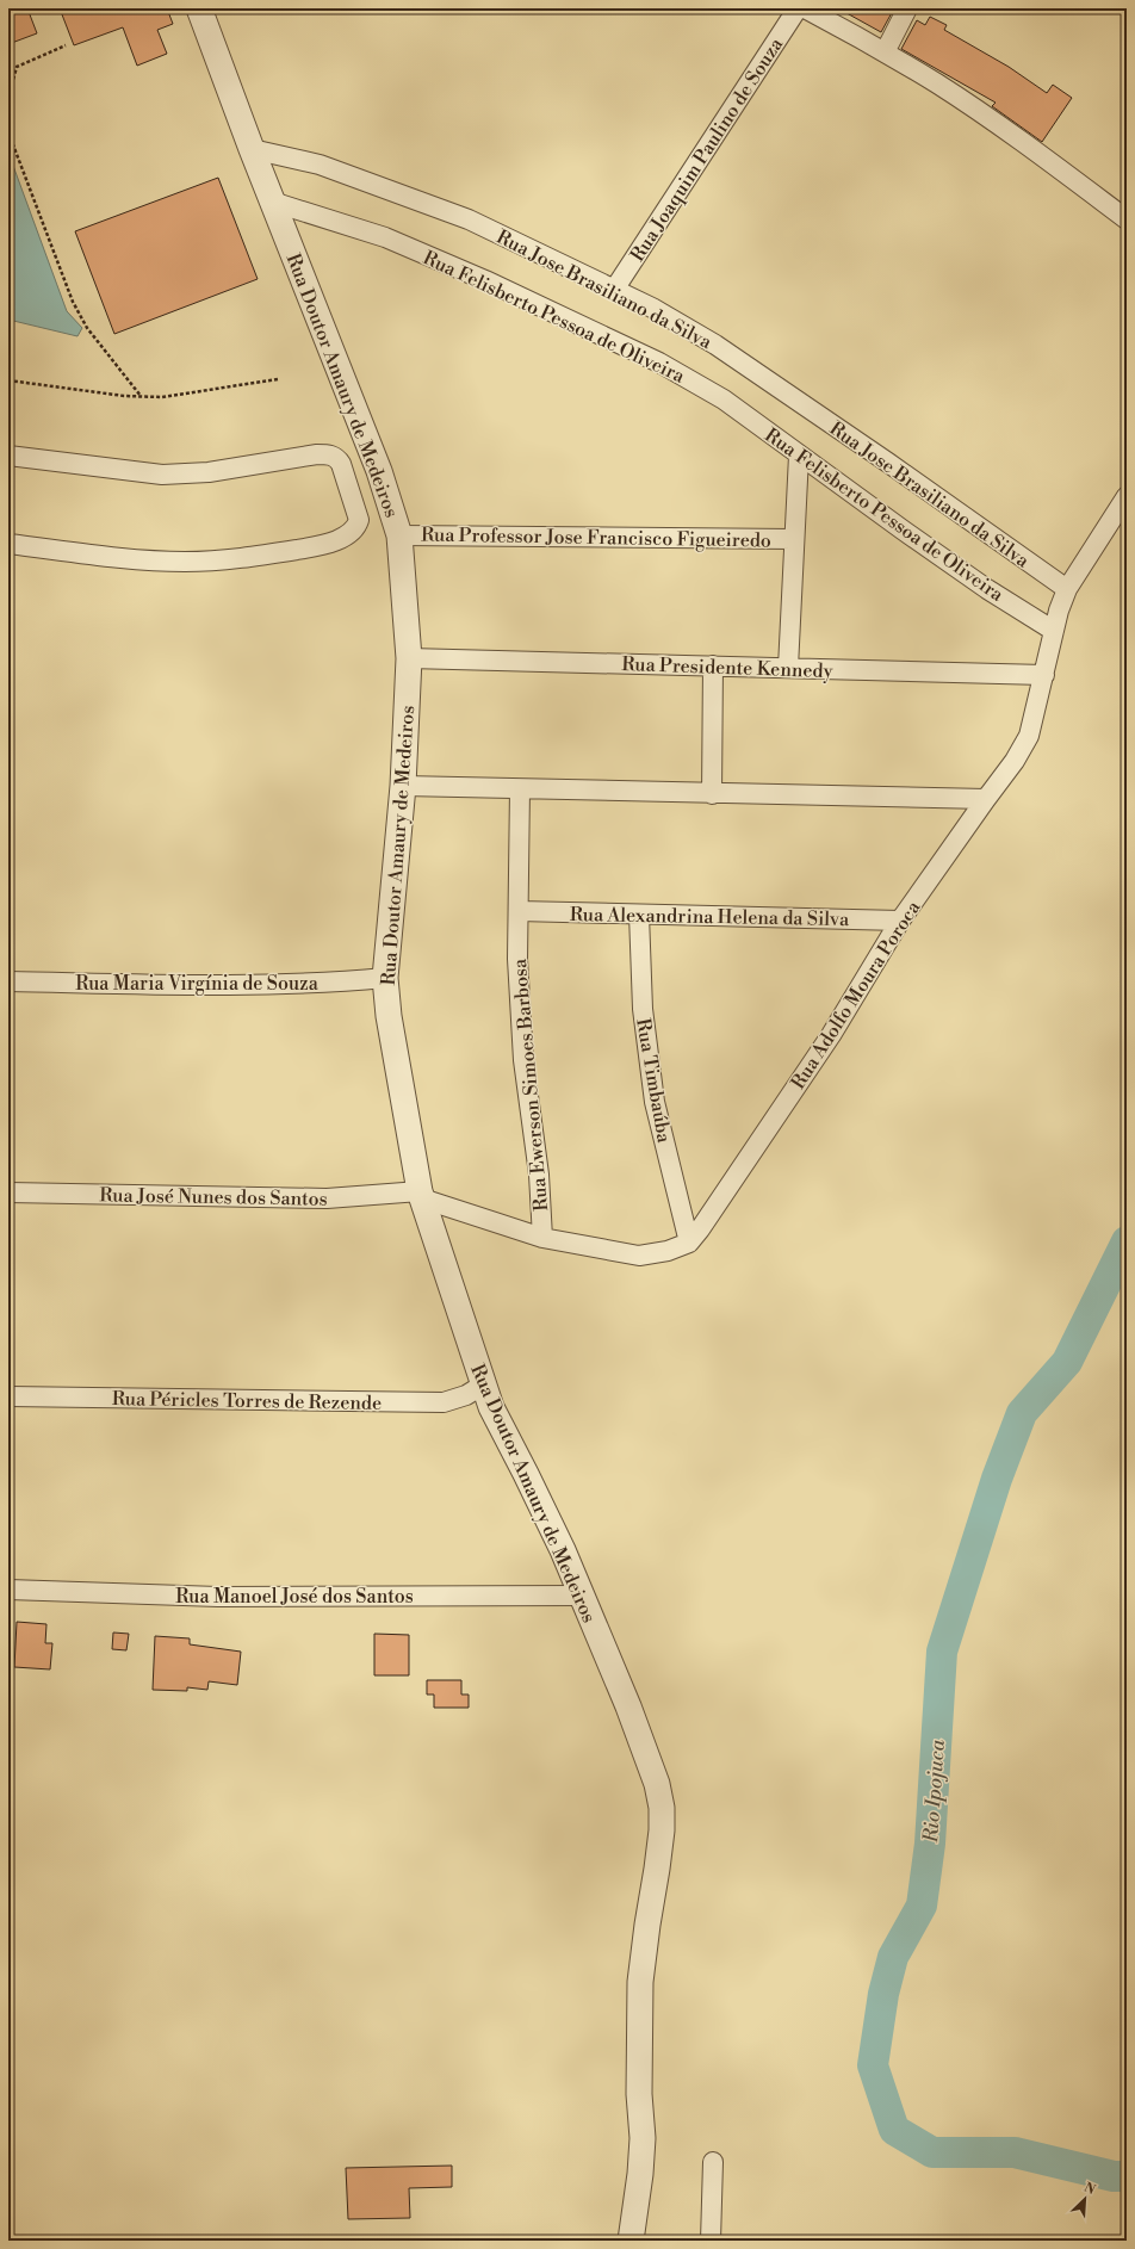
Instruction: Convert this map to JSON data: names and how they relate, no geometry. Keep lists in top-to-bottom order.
{
  "streets": {
    "street": [
      "Rua Joaquim Paulino de Souza",
      "Rua Jose Brasiliano da Silva",
      "Rua Felisberto Pessoa de Oliveira",
      "Rua Doutor Amaury de Medeiros",
      "Rua Professor Jose Francisco Figueiredo",
      "Rua Presidente Kennedy",
      "Rua Alexandrina Helena da Silva",
      "Rua Maria Virgínia de Souza",
      "Rua Adolfo Moura Poroca",
      "Rua Timbaúba",
      "Rua Ewerson Simoes Barbosa",
      "Rua José Nunes dos Santos",
      "Rua Péricles Torres de Rezende",
      "Rua Manoel José dos Santos"
    ]
  },
  "crossings": [
    ["Rua Joaquim Paulino de Souza", "Rua Jose Brasiliano da Silva"],
    ["Rua Jose Brasiliano da Silva", "Rua Doutor Amaury de Medeiros"],
    ["Rua Jose Brasiliano da Silva", "Rua Adolfo Moura Poroca"],
    ["Rua Felisberto Pessoa de Oliveira", "Rua Doutor Amaury de Medeiros"],
    ["Rua Felisberto Pessoa de Oliveira", "Rua Adolfo Moura Poroca"],
    ["Rua Doutor Amaury de Medeiros", "Rua Professor Jose Francisco Figueiredo"],
    ["Rua Doutor Amaury de Medeiros", "Rua Presidente Kennedy"],
    ["Rua Doutor Amaury de Medeiros", "Rua Maria Virgínia de Souza"],
    ["Rua Doutor Amaury de Medeiros", "Rua José Nunes dos Santos"],
    ["Rua Doutor Amaury de Medeiros", "Rua Péricles Torres de Rezende"],
    ["Rua Doutor Amaury de Medeiros", "Rua Manoel José dos Santos"],
    ["Rua Presidente Kennedy", "Rua Adolfo Moura Poroca"],
    ["Rua Alexandrina Helena da Silva", "Rua Adolfo Moura Poroca"],
    ["Rua Alexandrina Helena da Silva", "Rua Timbaúba"],
    ["Rua Alexandrina Helena da Silva", "Rua Ewerson Simoes Barbosa"],
    ["Rua Adolfo Moura Poroca", "Rua Timbaúba"]
  ],
  "water": ["Rio Ipojuca"],
  "north": "top right"
}
